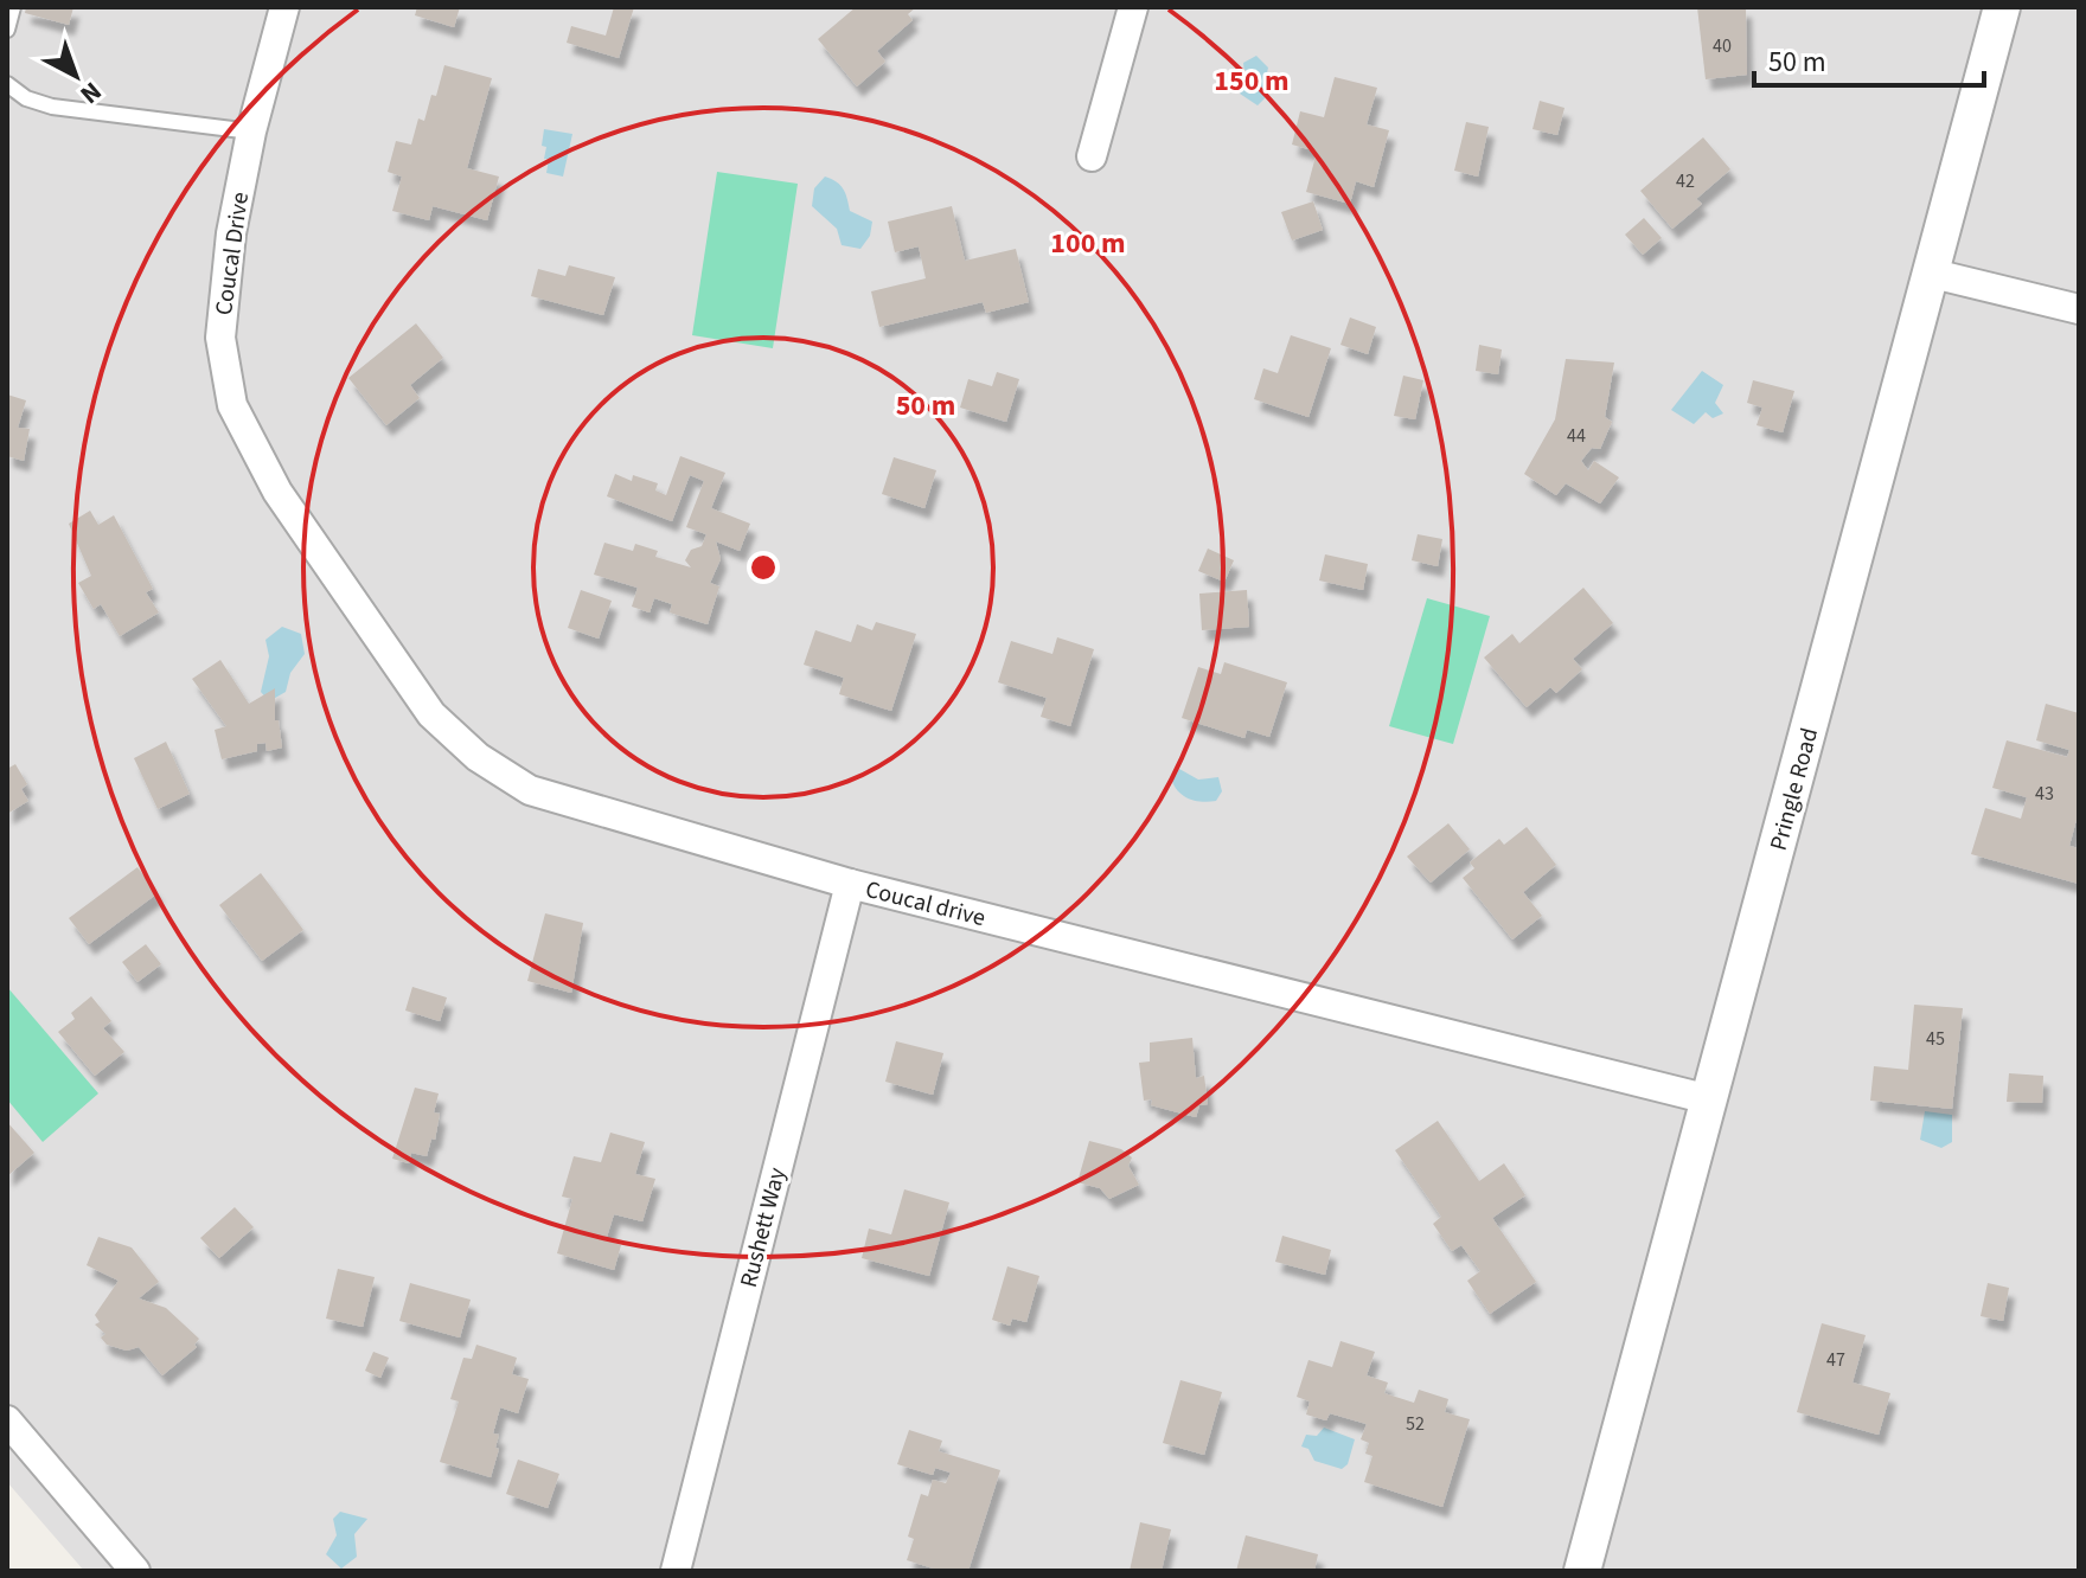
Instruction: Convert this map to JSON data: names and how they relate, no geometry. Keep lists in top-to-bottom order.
{
  "streets": {
    "street": [
      "Coucal Drive",
      "Pringle Road",
      "Coucal drive",
      "Rushett Way"
    ]
  },
  "crossings": [
    ["Coucal Drive", "Coucal drive"],
    ["Pringle Road", "Coucal drive"],
    ["Coucal drive", "Rushett Way"]
  ],
  "house_numbers": [
    "40",
    "42",
    "44",
    "43",
    "45",
    "47",
    "52"
  ],
  "scale_bar": "50 m",
  "north": "bottom right",
  "rings": ["150 m", "100 m", "50 m"]
}
